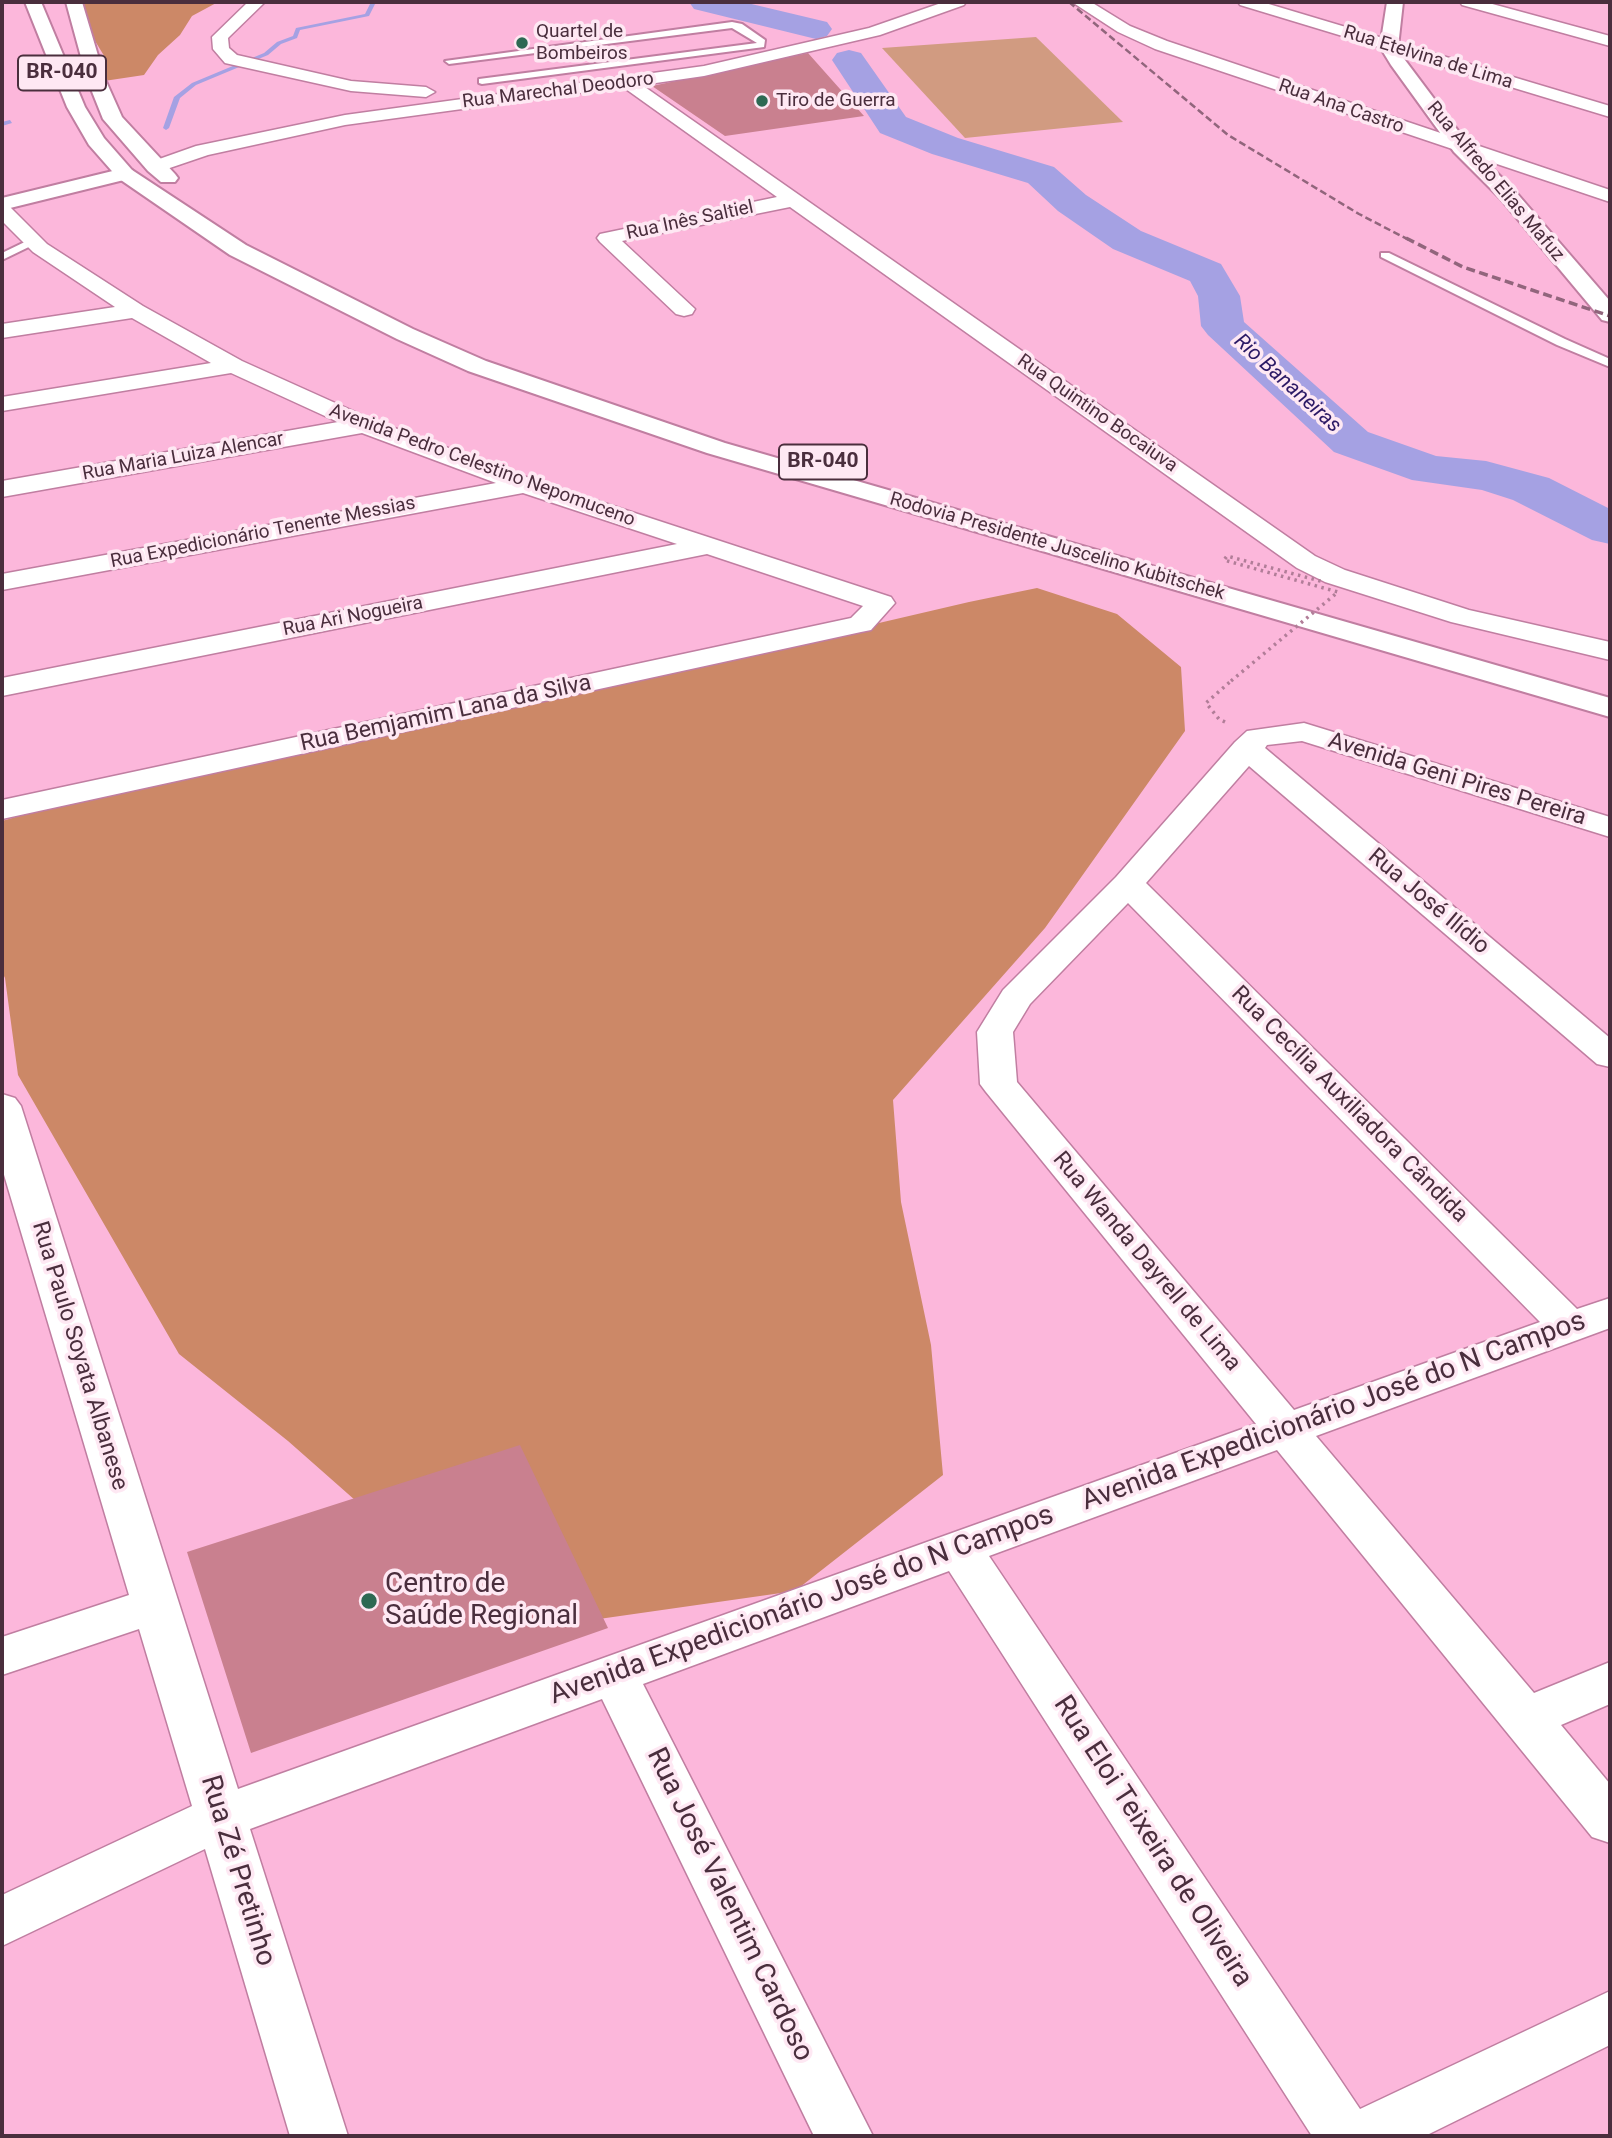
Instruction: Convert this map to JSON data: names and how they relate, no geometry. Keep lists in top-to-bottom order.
{
  "streets": {
    "main road": ["BR-040", "Rua Alfredo Elias Mafuz", "Rodovia Presidente Juscelino Kubitschek"],
    "street": [
      "Rua Etelvina de Lima",
      "Rua Marechal Deodoro",
      "Rua Ana Castro",
      "Rua Inês Saltiel",
      "Rua Quintino Bocaiuva",
      "Rua Maria Luiza Alencar",
      "Avenida Pedro Celestino Nepomuceno",
      "Rua Expedicionário Tenente Messias",
      "Rua Ari Nogueira",
      "Rua Bemjamim Lana da Silva",
      "Avenida Geni Pires Pereira",
      "Rua José Ilídio",
      "Rua Cecília Auxiliadora Cândida",
      "Rua Wanda Dayrell de Lima",
      "Rua Paulo Soyata Albanese",
      "Avenida Expedicionário José do N Campos",
      "Rua Eloi Teixeira de Oliveira",
      "Rua Zé Pretinho",
      "Rua José Valentim Cardoso"
    ]
  },
  "crossings": [
    ["Rua Etelvina de Lima", "Rua Alfredo Elias Mafuz"],
    ["Rua Marechal Deodoro", "Rua Quintino Bocaiuva"],
    ["Rua Marechal Deodoro", "Rodovia Presidente Juscelino Kubitschek"],
    ["Rua Ana Castro", "Rua Alfredo Elias Mafuz"],
    ["Rua Inês Saltiel", "Rua Quintino Bocaiuva"],
    ["Rua Maria Luiza Alencar", "Avenida Pedro Celestino Nepomuceno"],
    ["Avenida Pedro Celestino Nepomuceno", "Rua Expedicionário Tenente Messias"],
    ["Avenida Pedro Celestino Nepomuceno", "Rua Ari Nogueira"],
    ["Avenida Pedro Celestino Nepomuceno", "Rua Bemjamim Lana da Silva"],
    ["Rua José Ilídio", "Rua Wanda Dayrell de Lima"],
    ["Rua Cecília Auxiliadora Cândida", "Rua Wanda Dayrell de Lima"],
    ["Rua Cecília Auxiliadora Cândida", "Avenida Expedicionário José do N Campos"],
    ["Rua Wanda Dayrell de Lima", "Avenida Expedicionário José do N Campos"],
    ["Rua Paulo Soyata Albanese", "Rua Zé Pretinho"],
    ["Avenida Expedicionário José do N Campos", "Rua Eloi Teixeira de Oliveira"],
    ["Avenida Expedicionário José do N Campos", "Rua Zé Pretinho"],
    ["Avenida Expedicionário José do N Campos", "Rua José Valentim Cardoso"]
  ],
  "water": ["Rio Bananeiras"],
  "places": ["Quartel de Bombeiros", "Tiro de Guerra", "Centro de Saúde Regional"]
}
